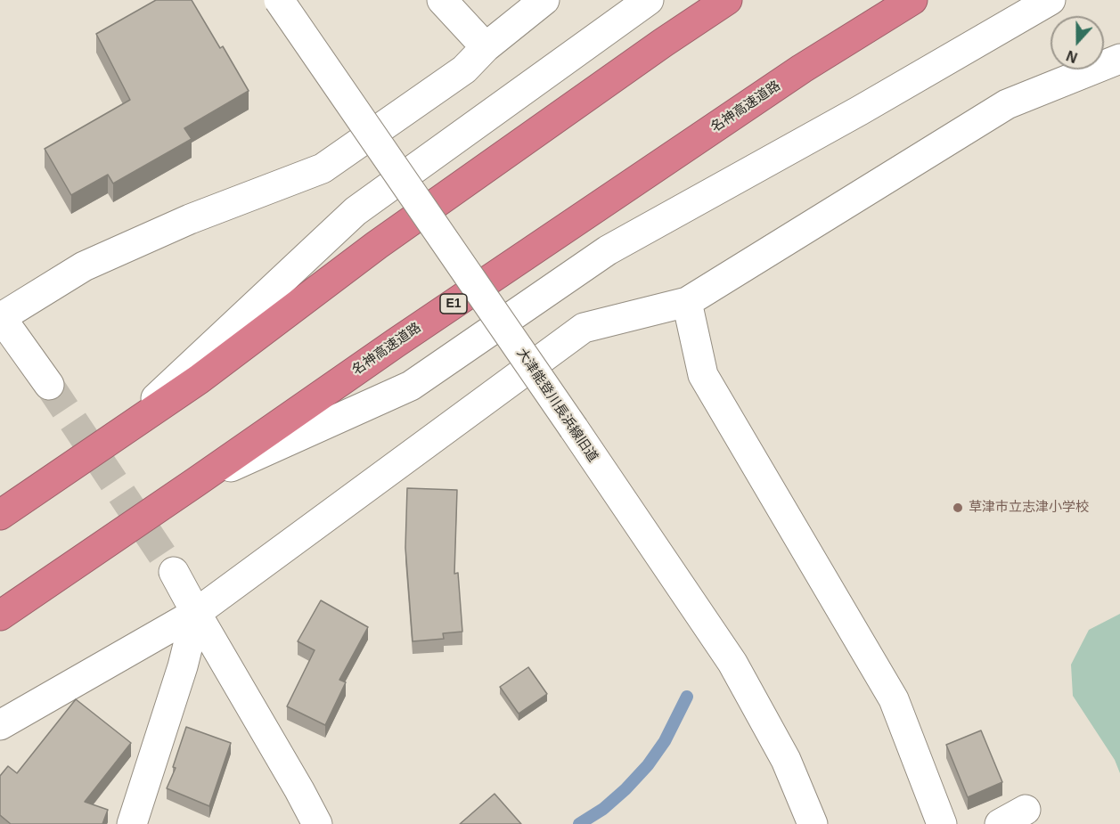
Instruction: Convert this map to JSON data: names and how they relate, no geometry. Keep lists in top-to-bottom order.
{
  "streets": {
    "highway": ["名神高速道路", "E1"],
    "street": ["大津能登川長浜線旧道"]
  },
  "places": ["草津市立志津小学校"],
  "north": "bottom"
}
